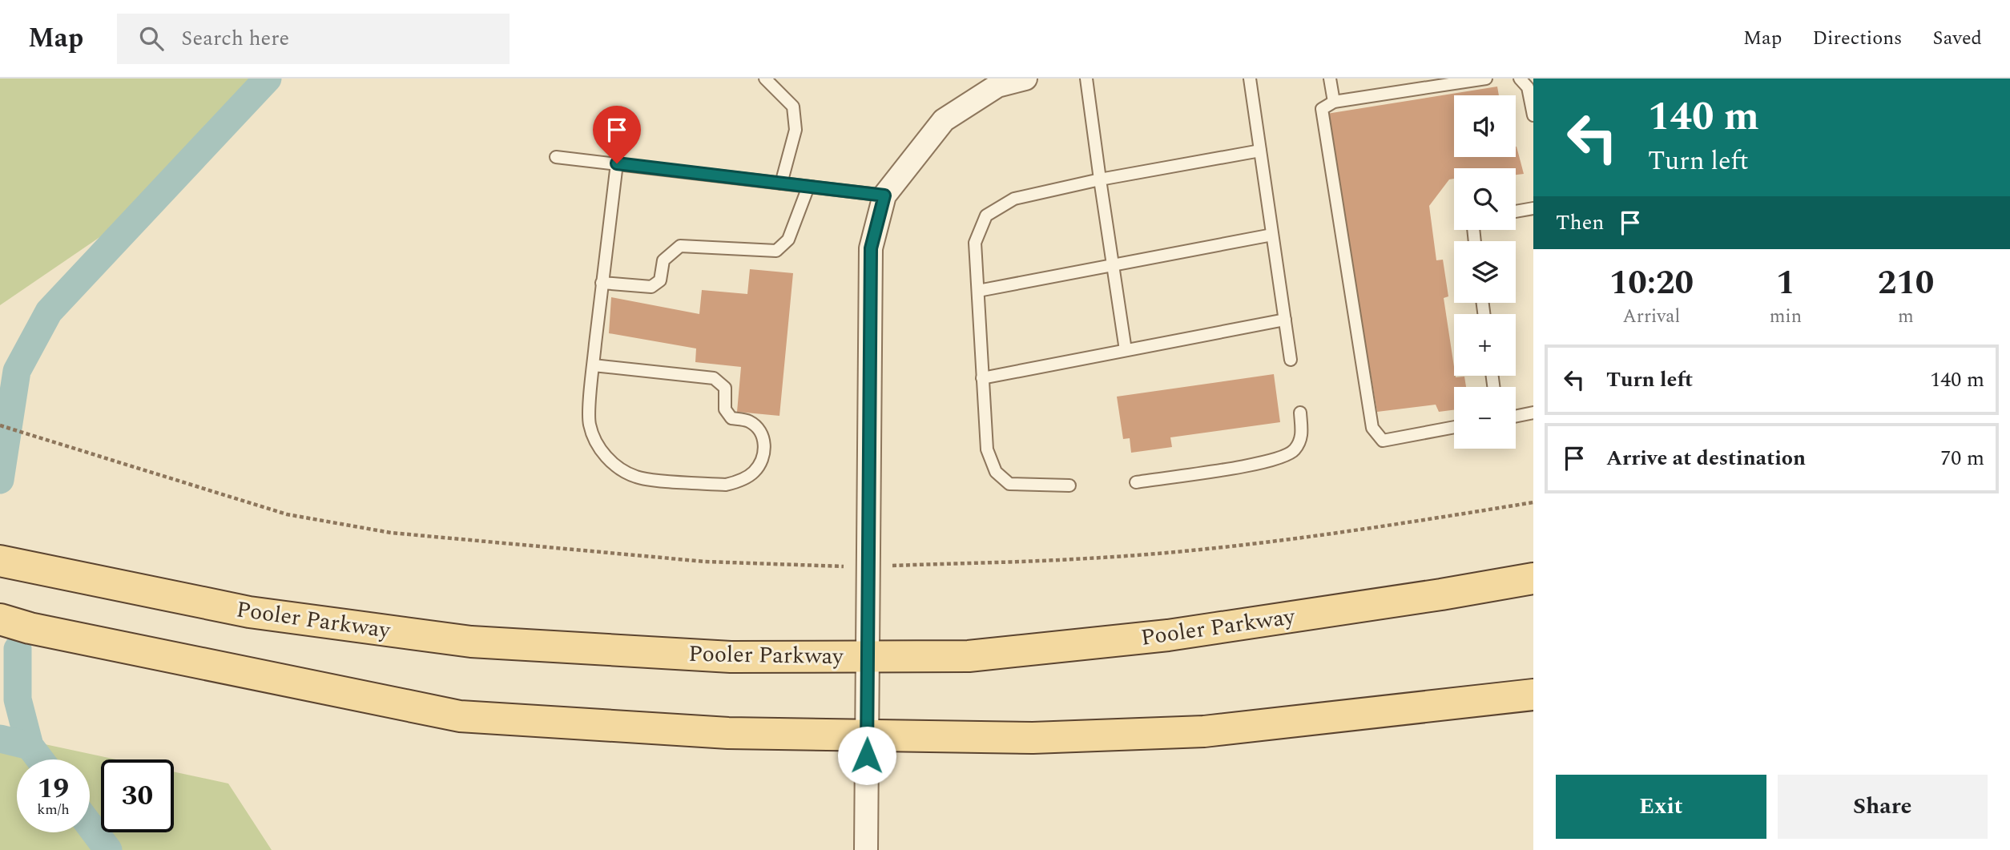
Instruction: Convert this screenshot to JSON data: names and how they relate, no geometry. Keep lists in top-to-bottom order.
{
  "streets": {
    "main road": ["Pooler Parkway"]
  },
  "page": {
    "header": "Map",
    "search": "Search here",
    "nav": ["Map", "Directions", "Saved"],
    "turn": ["140 m", "Turn left"],
    "map_buttons": ["+", "−"],
    "then": "Then",
    "eta": [
      "10:20",
      "Arrival",
      "1",
      "min",
      "210",
      "m"
    ],
    "list": [
      {
        "name": "Turn left",
        "value": "140 m"
      },
      {
        "name": "Arrive at destination",
        "value": "70 m"
      }
    ],
    "speed": "19 km/h",
    "limit": "30",
    "buttons": ["Exit", "Share"]
  }
}
